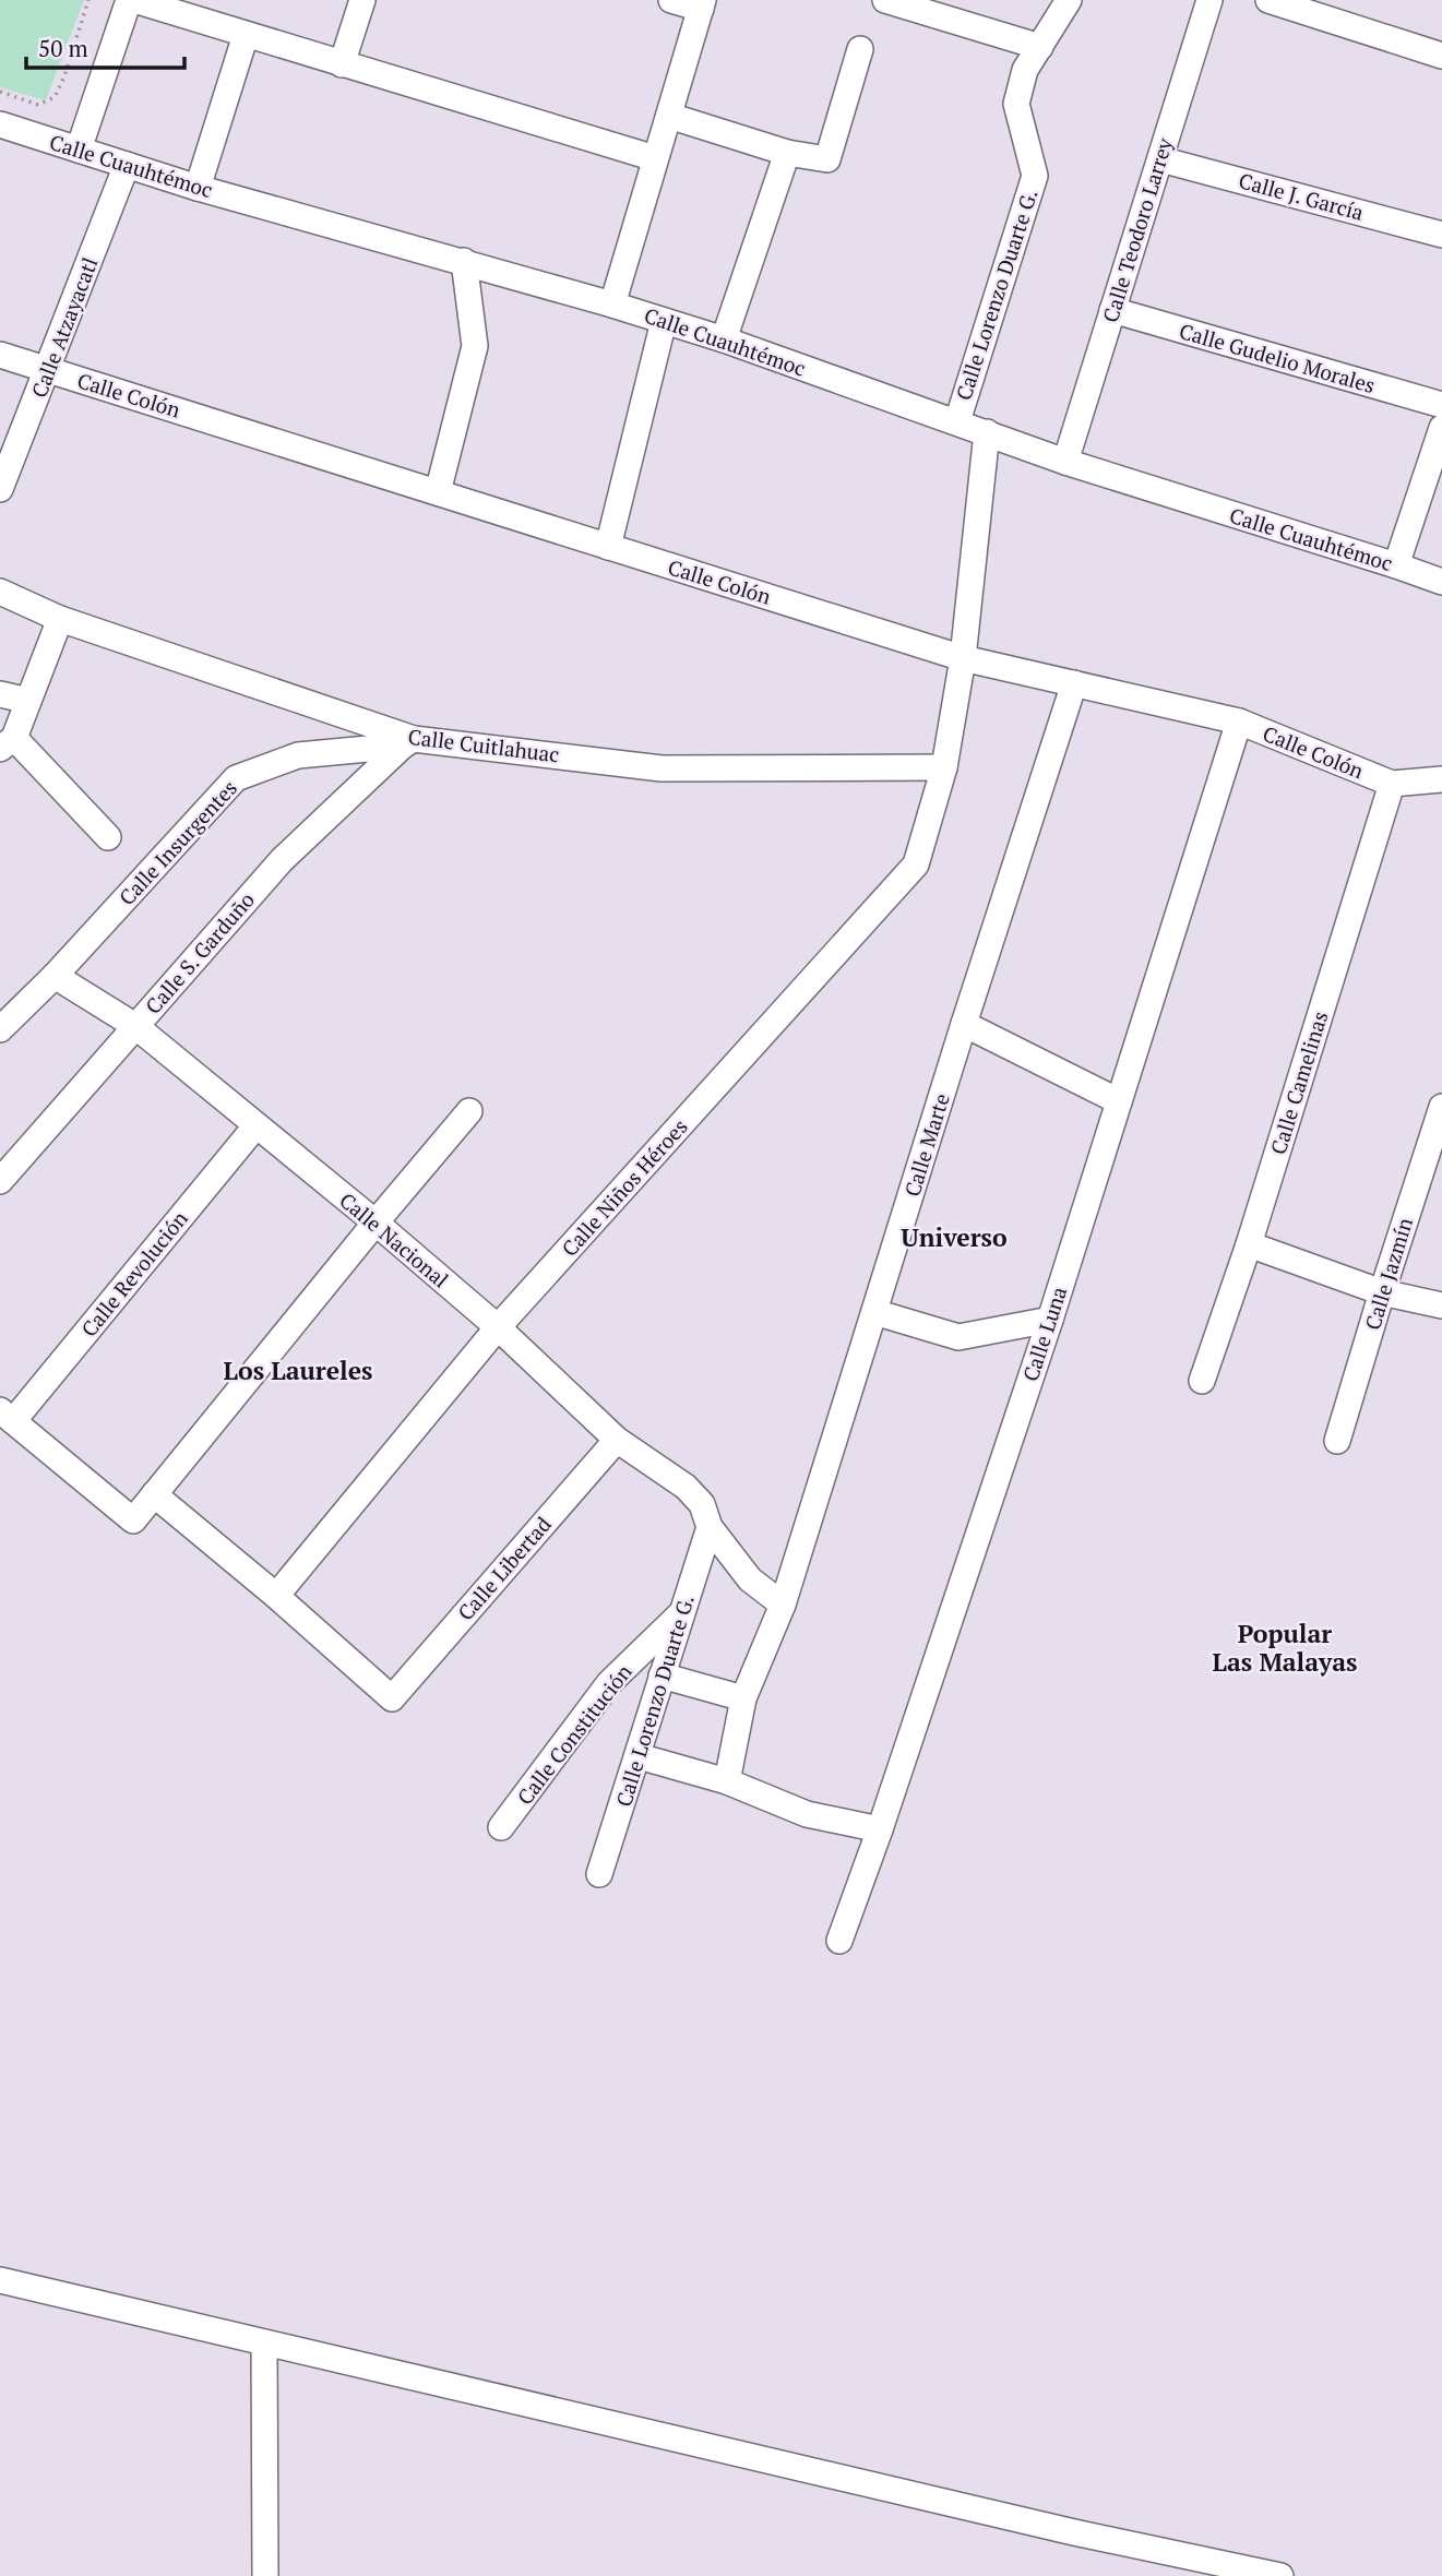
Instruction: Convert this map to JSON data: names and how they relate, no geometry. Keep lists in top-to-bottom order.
{
  "streets": {
    "street": [
      "Calle Cuauhtémoc",
      "Calle J. García",
      "Calle Teodoro Larrey",
      "Calle Lorenzo Duarte G.",
      "Calle Atzayacatl",
      "Calle Gudelio Morales",
      "Calle Colón",
      "Calle Cuitlahuac",
      "Calle Insurgentes",
      "Calle S. Garduño",
      "Calle Camelinas",
      "Calle Marte",
      "Calle Niños Héroes",
      "Calle Nacional",
      "Calle Revolución",
      "Calle Jazmín",
      "Calle Luna",
      "Calle Libertad",
      "Calle Constitución"
    ]
  },
  "crossings": [
    ["Calle Cuauhtémoc", "Calle Teodoro Larrey"],
    ["Calle Cuauhtémoc", "Calle Lorenzo Duarte G."],
    ["Calle Cuauhtémoc", "Calle Atzayacatl"],
    ["Calle J. García", "Calle Teodoro Larrey"],
    ["Calle Teodoro Larrey", "Calle Gudelio Morales"],
    ["Calle Lorenzo Duarte G.", "Calle Nacional"],
    ["Calle Lorenzo Duarte G.", "Calle Constitución"],
    ["Calle Atzayacatl", "Calle Colón"],
    ["Calle Colón", "Calle Camelinas"],
    ["Calle Colón", "Calle Marte"],
    ["Calle Colón", "Calle Luna"],
    ["Calle Cuitlahuac", "Calle Insurgentes"],
    ["Calle Cuitlahuac", "Calle S. Garduño"],
    ["Calle Cuitlahuac", "Calle Niños Héroes"],
    ["Calle Insurgentes", "Calle S. Garduño"],
    ["Calle Insurgentes", "Calle Nacional"],
    ["Calle S. Garduño", "Calle Nacional"],
    ["Calle Marte", "Calle Nacional"],
    ["Calle Niños Héroes", "Calle Nacional"],
    ["Calle Niños Héroes", "Calle Libertad"],
    ["Calle Nacional", "Calle Revolución"],
    ["Calle Nacional", "Calle Libertad"]
  ],
  "districts": ["Universo", "Los Laureles", "Popular Las Malayas"],
  "scale_bar": "50 m"
}
